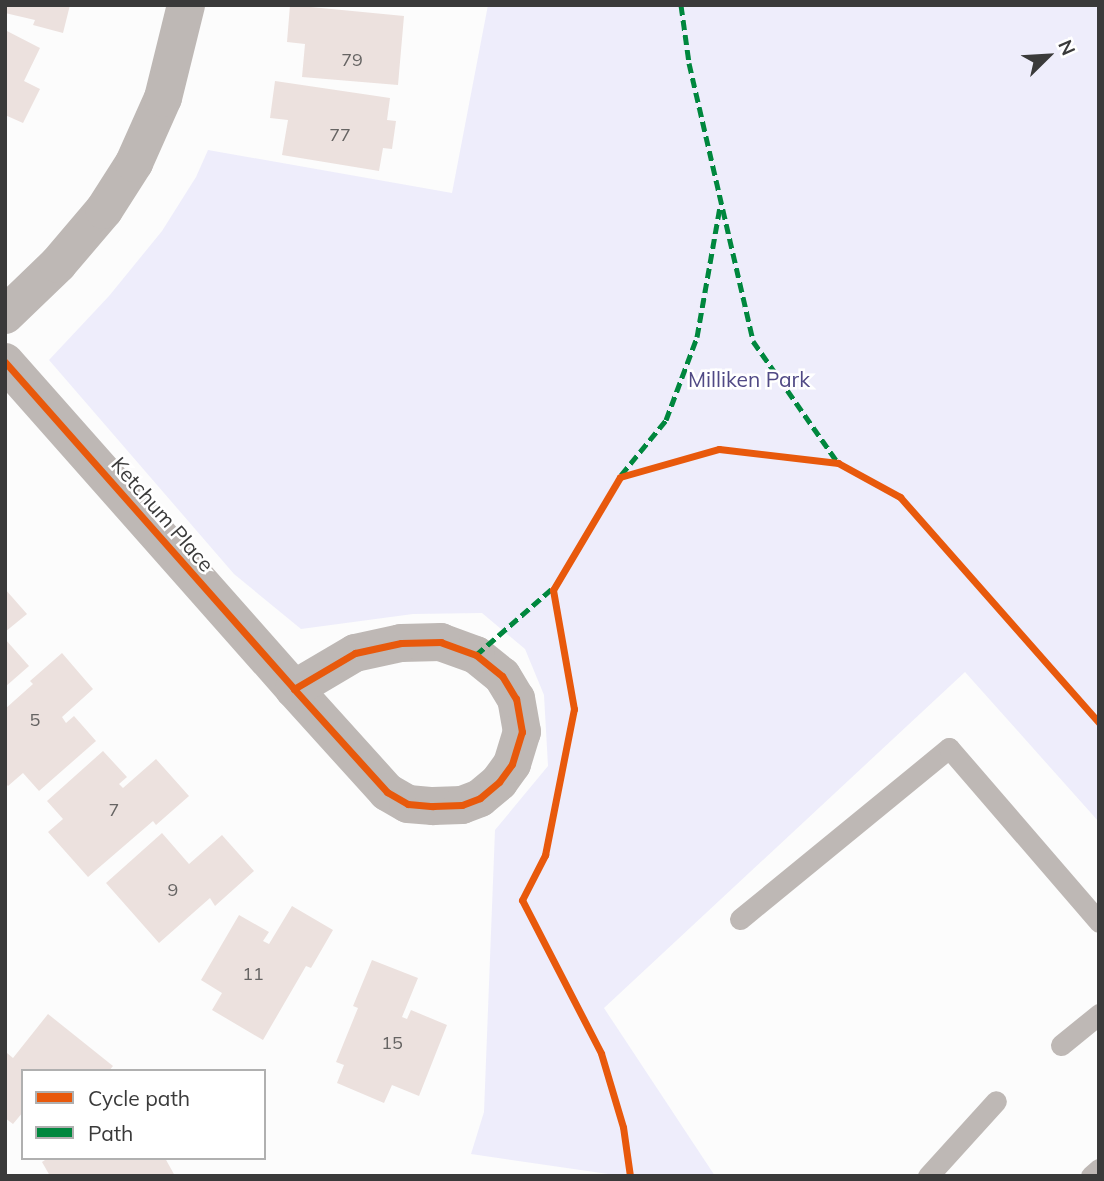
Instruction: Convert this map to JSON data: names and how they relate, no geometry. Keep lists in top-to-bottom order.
{
  "streets": {
    "street": ["Ketchum Place"]
  },
  "parks": ["Milliken Park"],
  "house_numbers": [
    "79",
    "77",
    "5",
    "7",
    "9",
    "11",
    "15"
  ],
  "legend": ["Cycle path", "Path"],
  "north": "top right"
}
